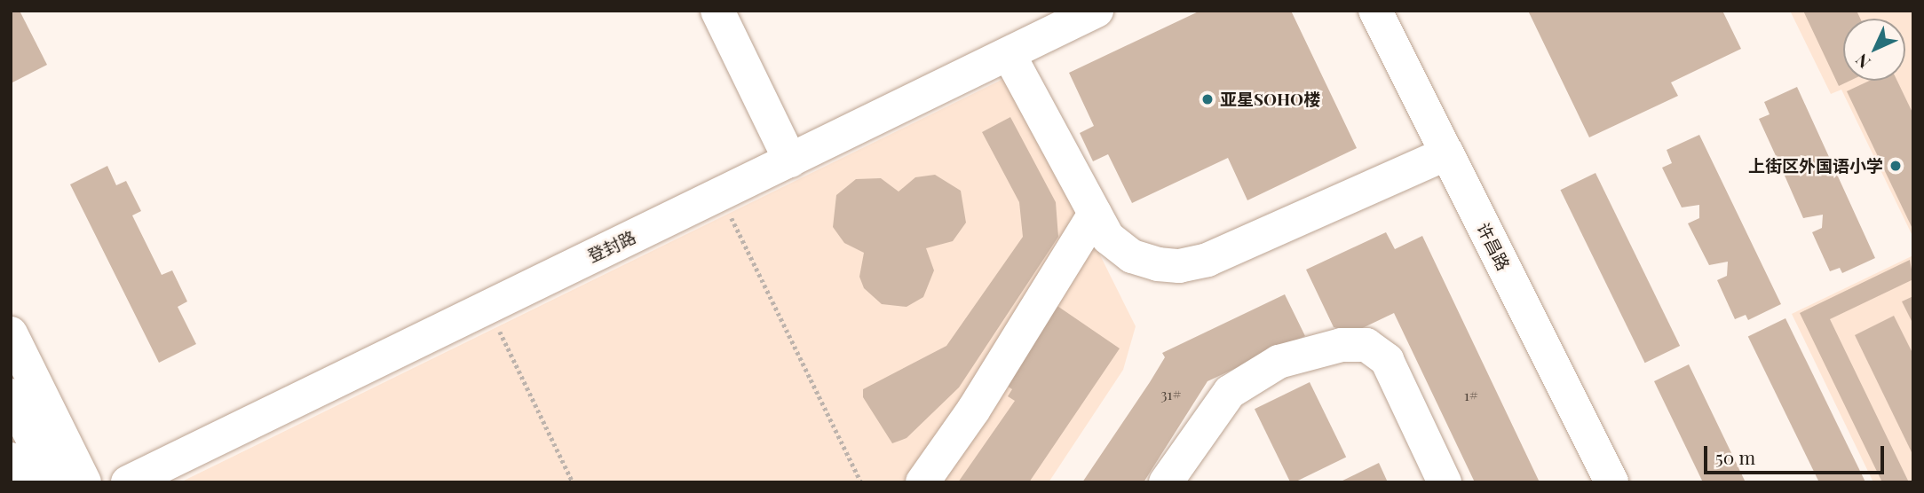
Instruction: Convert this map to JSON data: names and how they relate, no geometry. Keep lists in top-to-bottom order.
{
  "streets": {
    "street": ["登封路", "许昌路"]
  },
  "places": ["亚星SOHO楼", "上街区外国语小学"],
  "house_numbers": ["31#", "1#"],
  "scale_bar": "50 m",
  "north": "bottom left"
}
